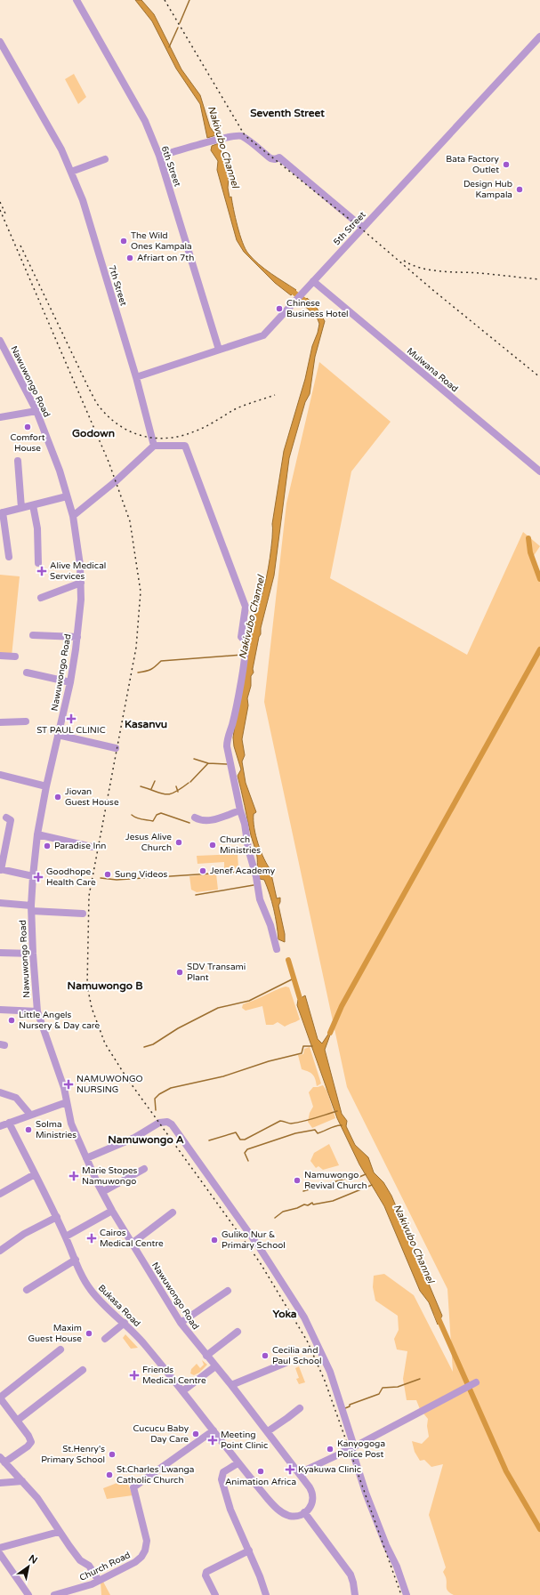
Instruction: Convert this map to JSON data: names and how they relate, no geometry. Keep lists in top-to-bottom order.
{
  "streets": {
    "street": [
      "6th Street",
      "5th Street",
      "7th Street",
      "Mulwana Road",
      "Nawuwongo Road",
      "Bukasa Road",
      "Church Road"
    ]
  },
  "crossings": [
    ["6th Street", "5th Street"],
    ["5th Street", "7th Street"],
    ["5th Street", "Mulwana Road"],
    ["Nawuwongo Road", "Bukasa Road"],
    ["Bukasa Road", "Church Road"]
  ],
  "districts": [
    "Seventh Street",
    "Godown",
    "Kasanvu",
    "Namuwongo B",
    "Namuwongo A",
    "Yoka"
  ],
  "water": ["Nakivubo Channel"],
  "places": {
    "other": [
      "Bata Factory Outlet",
      "Design Hub Kampala",
      "The Wild Ones Kampala",
      "Afriart on 7th",
      "Chinese Business Hotel",
      "Comfort House",
      "Jiovan Guest House",
      "Jesus Alive Church",
      "Church Ministries",
      "Paradise Inn",
      "Jenef Academy",
      "Sung Videos",
      "SDV Transami Plant",
      "Little Angels Nursery & Day care",
      "Solma Ministries",
      "Namuwongo Revival Church",
      "Guliko Nur & Primary School",
      "Maxim Guest House",
      "Cecilia and Paul School",
      "Cucucu Baby Day Care",
      "Kanyogoga Police Post",
      "St.Henry's Primary School",
      "Animation Africa",
      "St.Charles Lwanga Catholic Church"
    ],
    "health": [
      "Alive Medical Services",
      "ST PAUL CLINIC",
      "Goodhope Health Care",
      "NAMUWONGO NURSING",
      "Marie Stopes Namuwongo",
      "Cairos Medical Centre",
      "Friends Medical Centre",
      "Meeting Point Clinic",
      "Kyakuwa Clinic"
    ]
  },
  "north": "top right"
}
